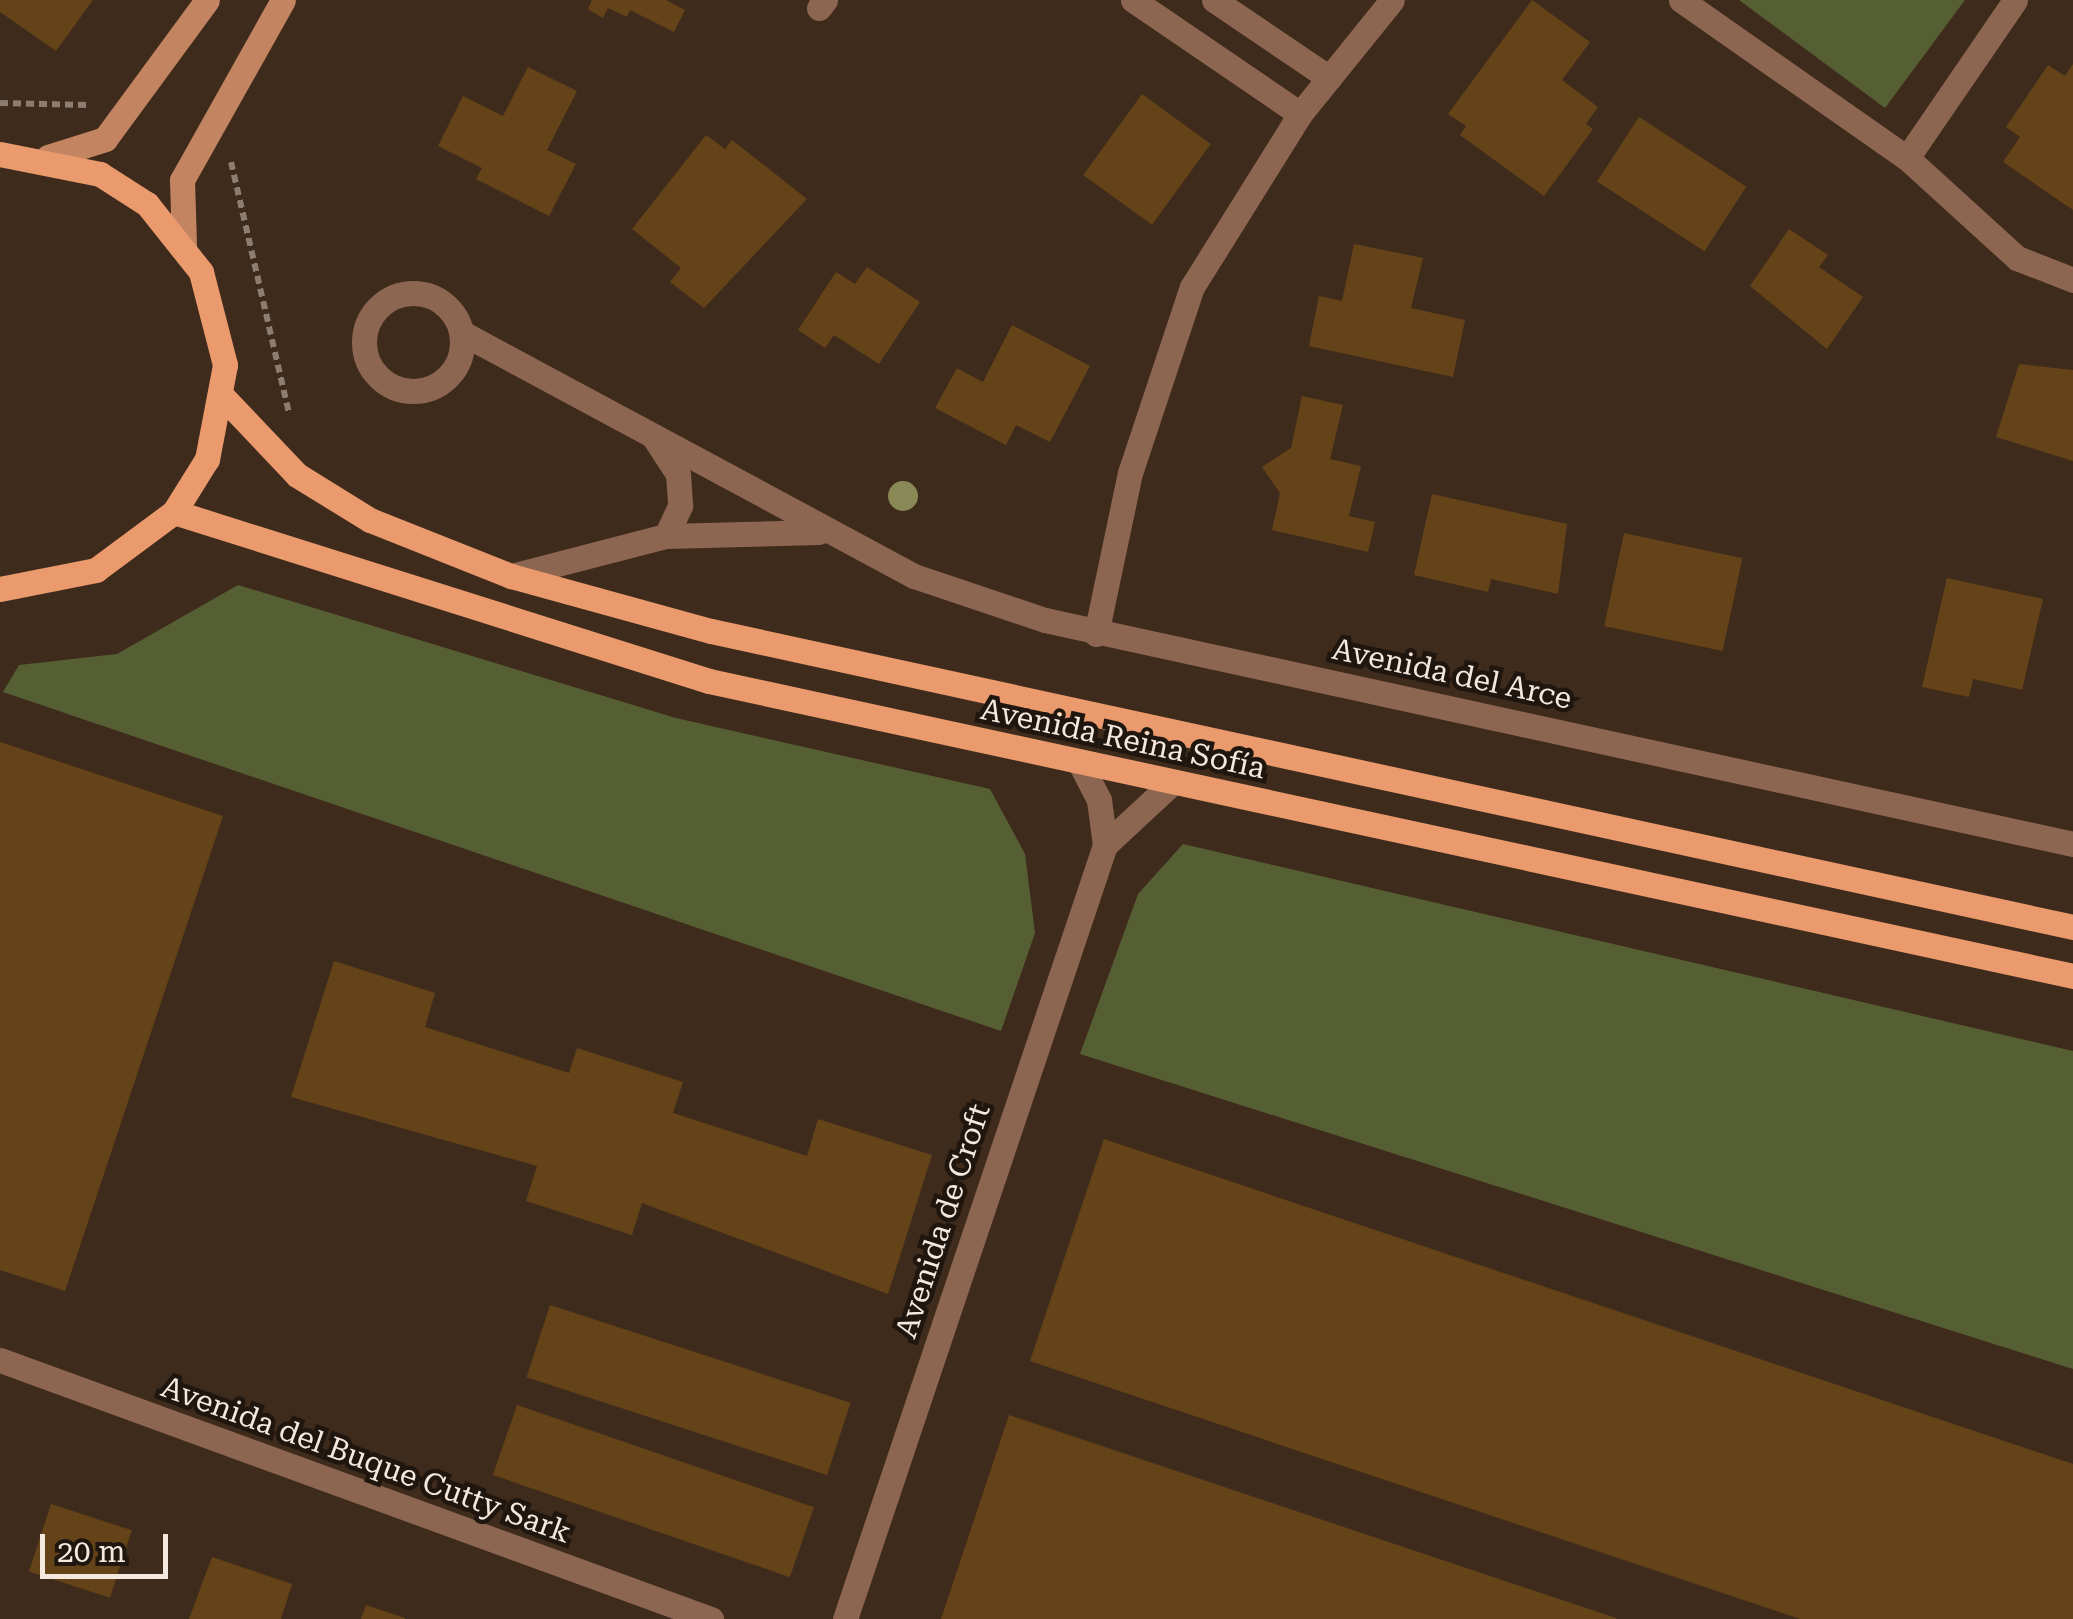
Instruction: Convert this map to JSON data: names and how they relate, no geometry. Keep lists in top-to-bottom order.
{
  "streets": {
    "main road": ["Avenida Reina Sofía"],
    "street": ["Avenida del Arce", "Avenida de Croft", "Avenida del Buque Cutty Sark"]
  },
  "crossings": [
    ["Avenida del Arce", "Avenida Reina Sofía"],
    ["Avenida Reina Sofía", "Avenida de Croft"]
  ],
  "scale_bar": "20 m"
}
